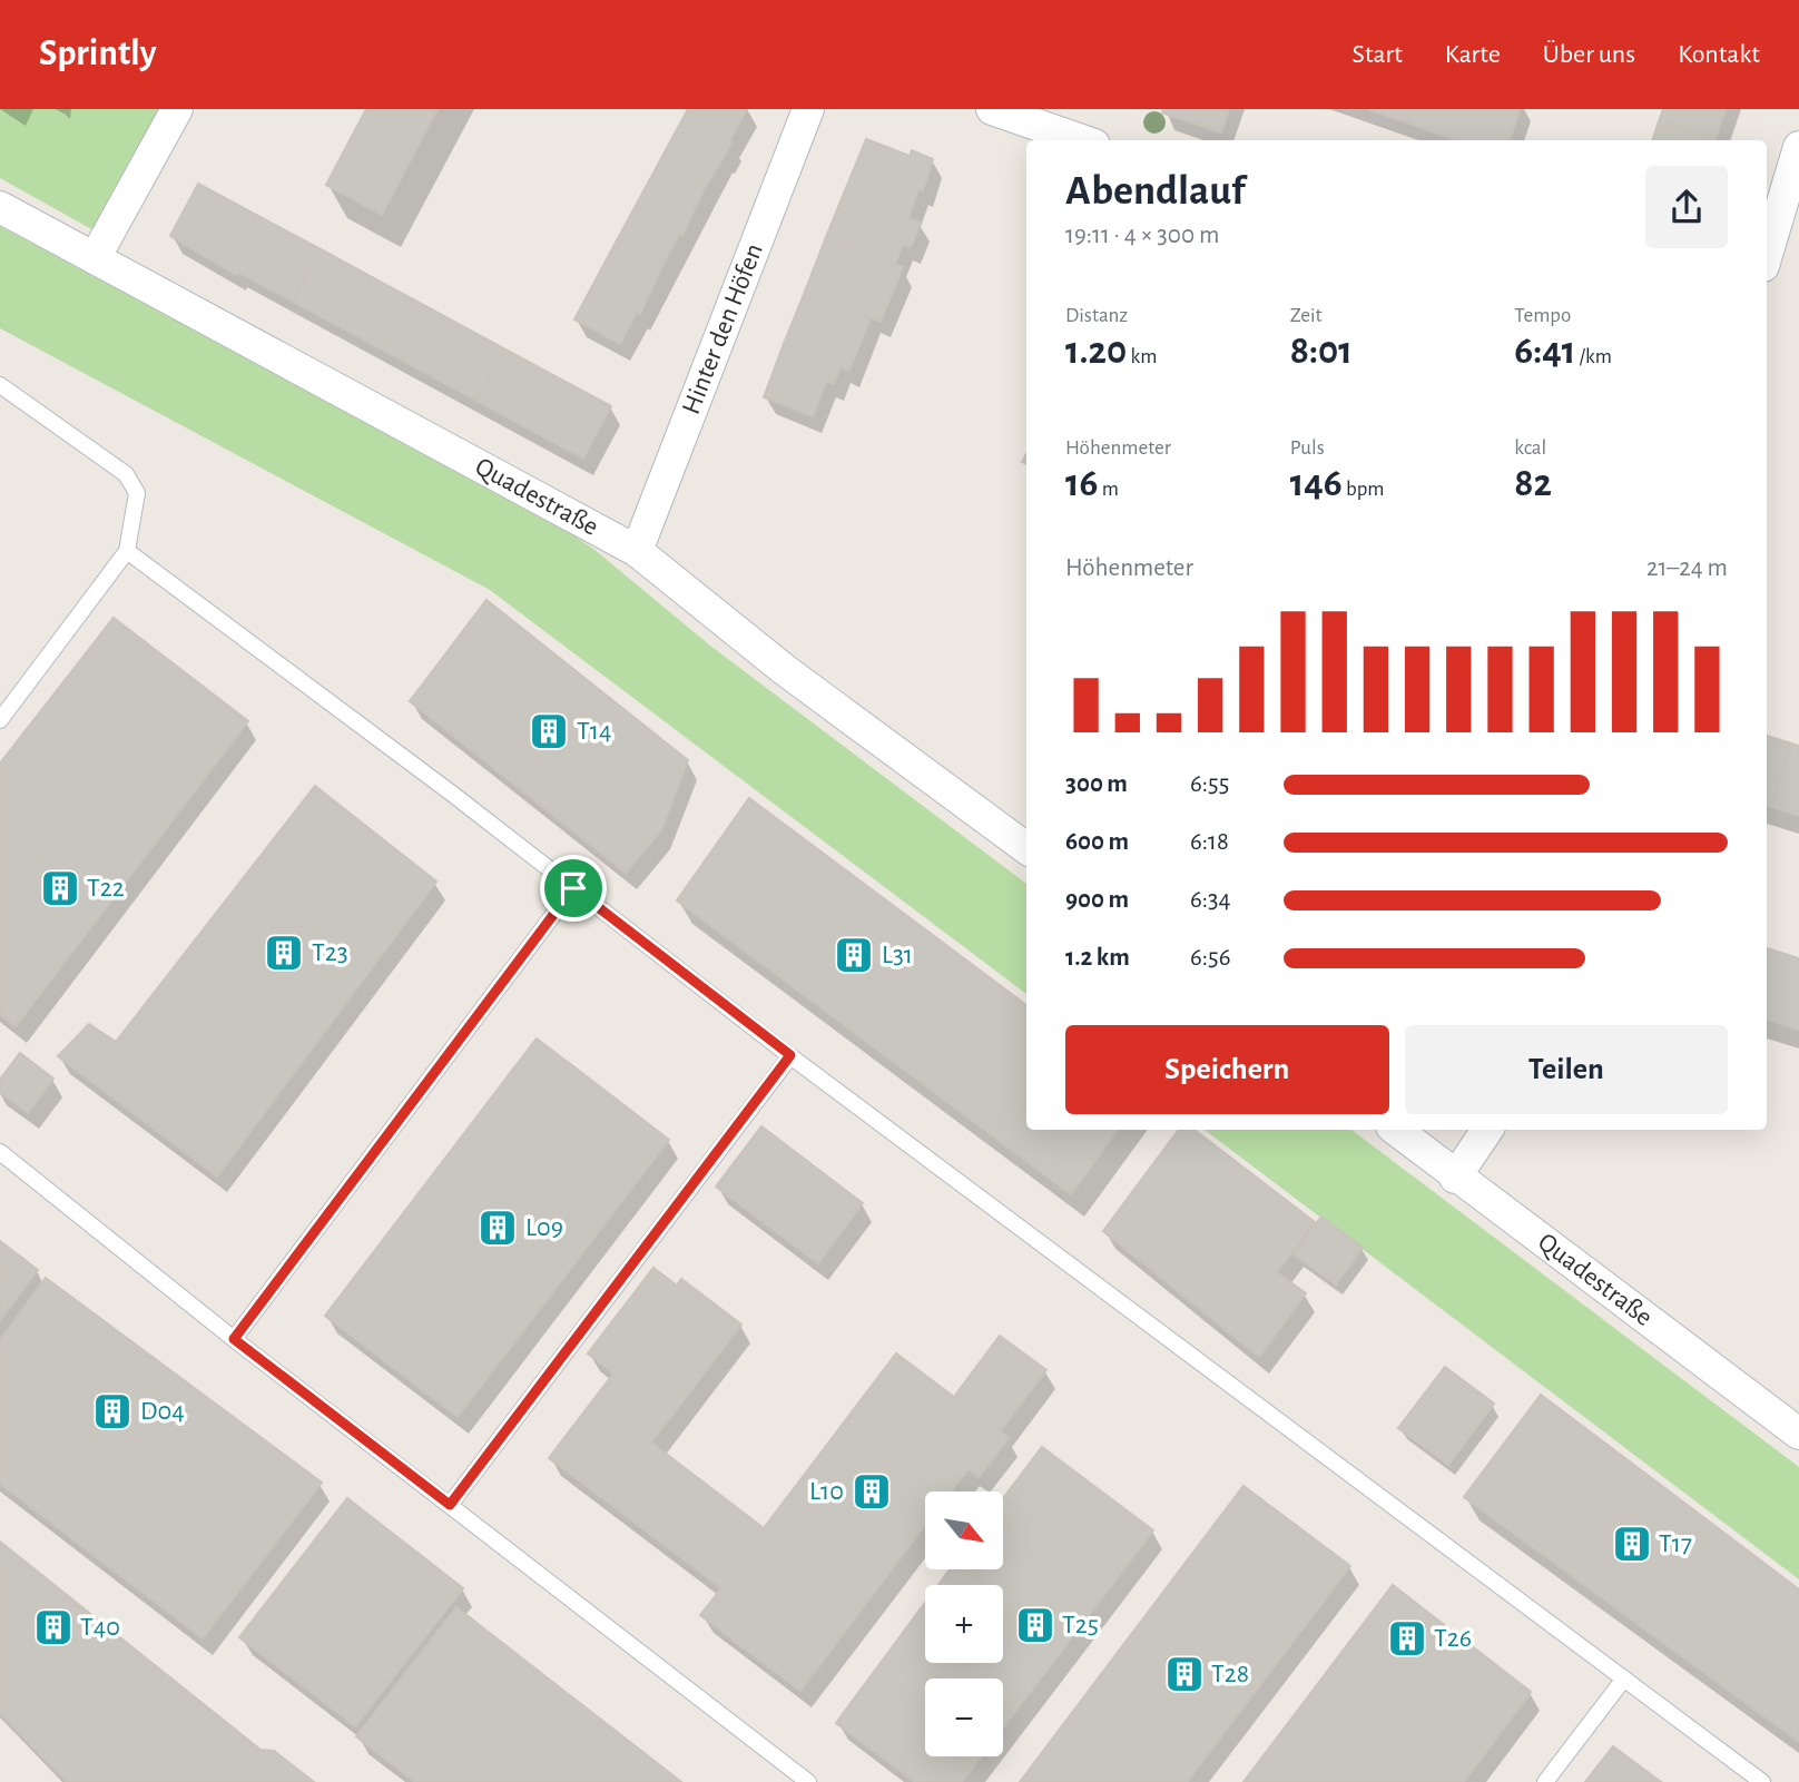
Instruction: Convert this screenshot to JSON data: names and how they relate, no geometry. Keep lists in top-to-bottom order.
{
  "streets": {
    "street": ["Hinter den Höfen", "Quadestraße"]
  },
  "crossings": [
    ["Hinter den Höfen", "Quadestraße"]
  ],
  "places": {
    "building": [
      "T14",
      "T22",
      "T23",
      "L31",
      "L09",
      "D04",
      "L10",
      "T17",
      "T25",
      "T40",
      "T26",
      "T28"
    ]
  },
  "north": "bottom right",
  "page": {
    "header": "Sprintly",
    "nav": [
      "Start",
      "Karte",
      "Über uns",
      "Kontakt"
    ],
    "heading": ["Abendlauf", "19:11 · 4 × 300 m"],
    "stats": [
      ["Distanz", "1.20 km"],
      ["Zeit", "8:01"],
      ["Tempo", "6:41 /km"],
      ["Höhenmeter", "16 m"],
      ["Puls", "146 bpm"],
      ["kcal", "82"]
    ],
    "chart": ["Höhenmeter", "21–24 m"],
    "list": [
      {
        "name": "300 m",
        "note": "6:55"
      },
      {
        "name": "600 m",
        "note": "6:18"
      },
      {
        "name": "900 m",
        "note": "6:34"
      },
      {
        "name": "1.2 km",
        "note": "6:56"
      }
    ],
    "buttons": ["Speichern", "Teilen"],
    "map_buttons": ["+", "−"]
  }
}
